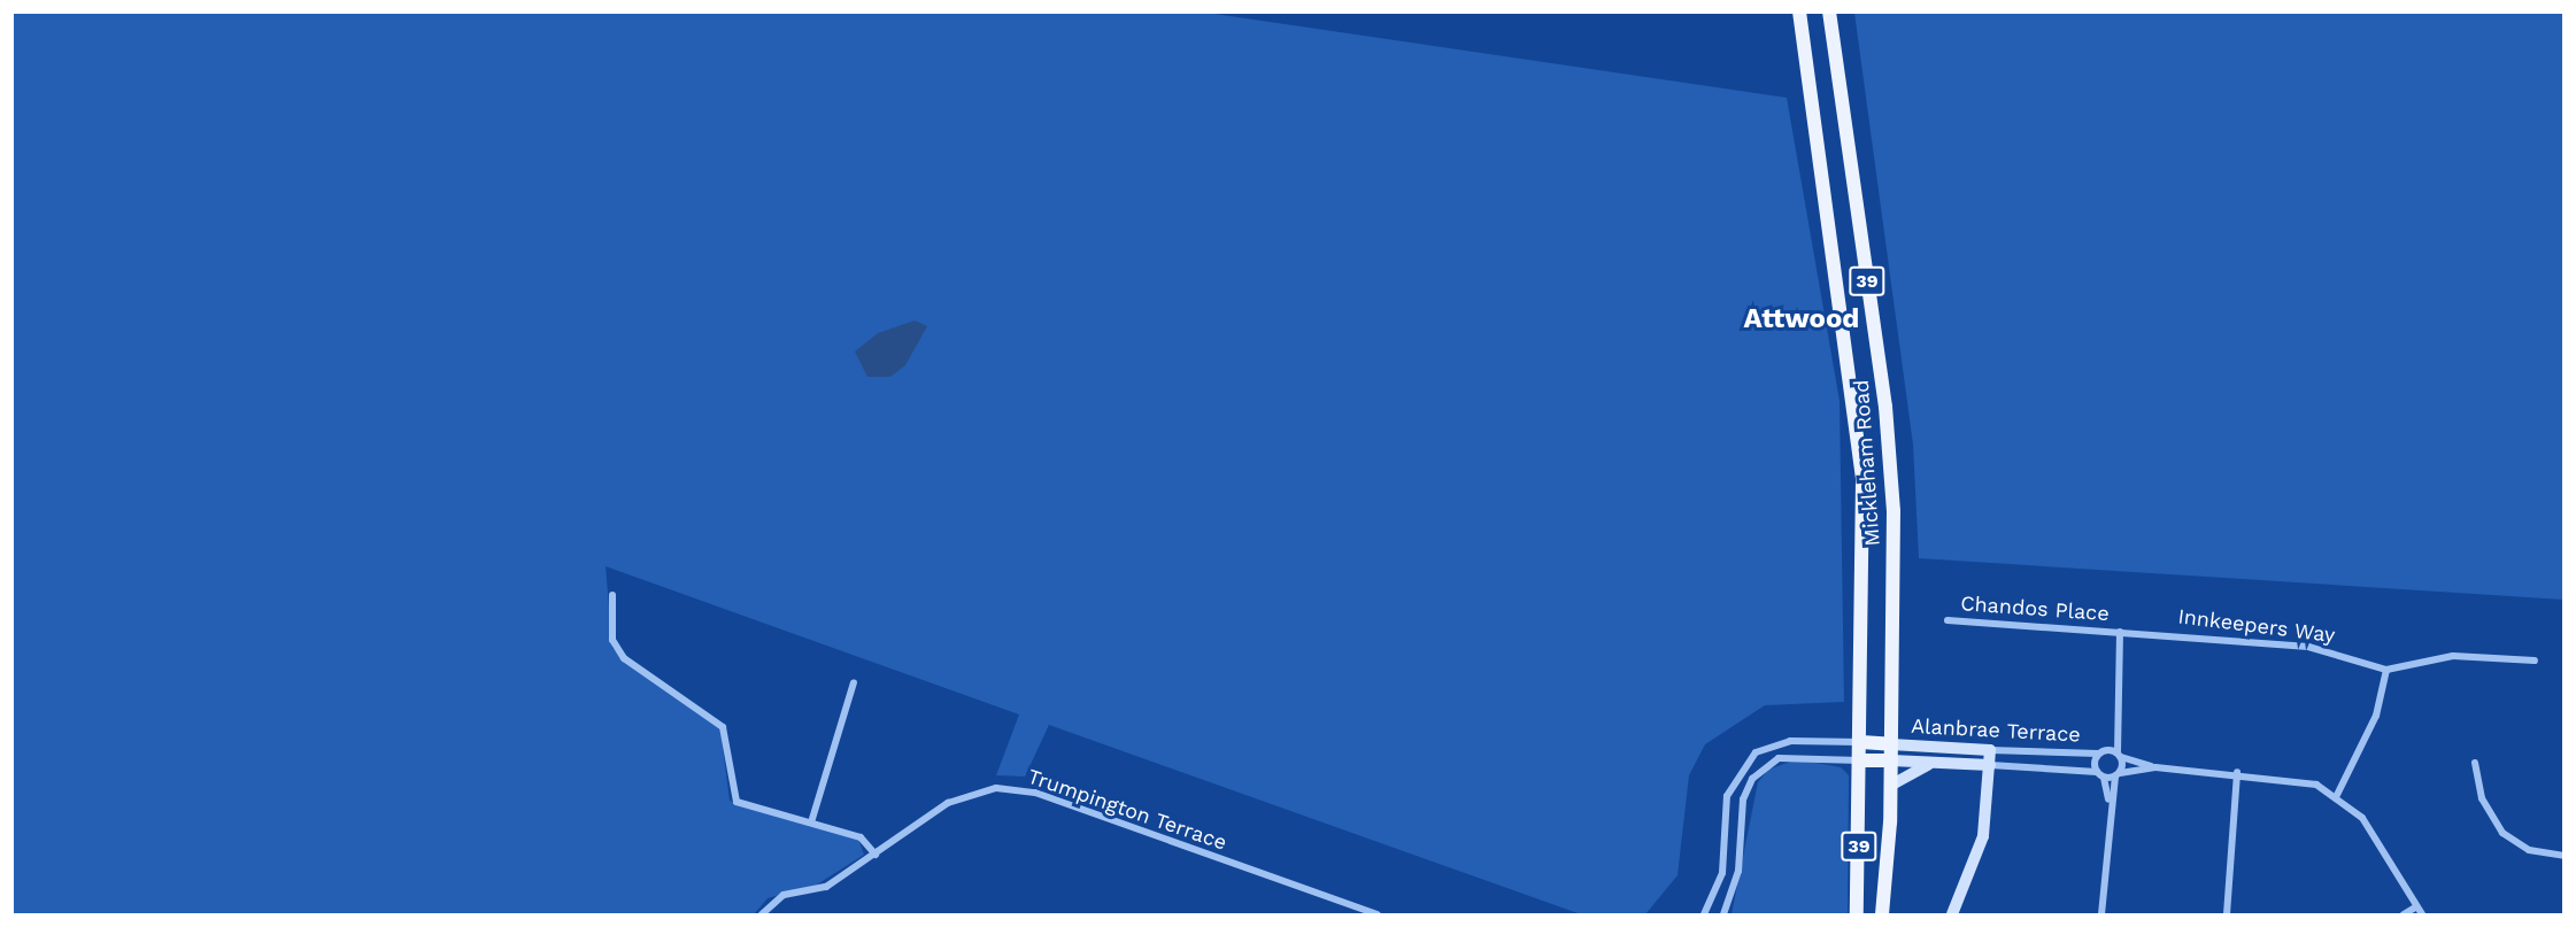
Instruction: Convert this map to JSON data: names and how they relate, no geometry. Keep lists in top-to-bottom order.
{
  "streets": {
    "main road": ["39", "Mickleham Road"],
    "street": [
      "Chandos Place",
      "Innkeepers Way",
      "Alanbrae Terrace",
      "Trumpington Terrace"
    ]
  },
  "crossings": [
    ["Mickleham Road", "Alanbrae Terrace"],
    ["Chandos Place", "Innkeepers Way"]
  ],
  "districts": ["Attwood"]
}
